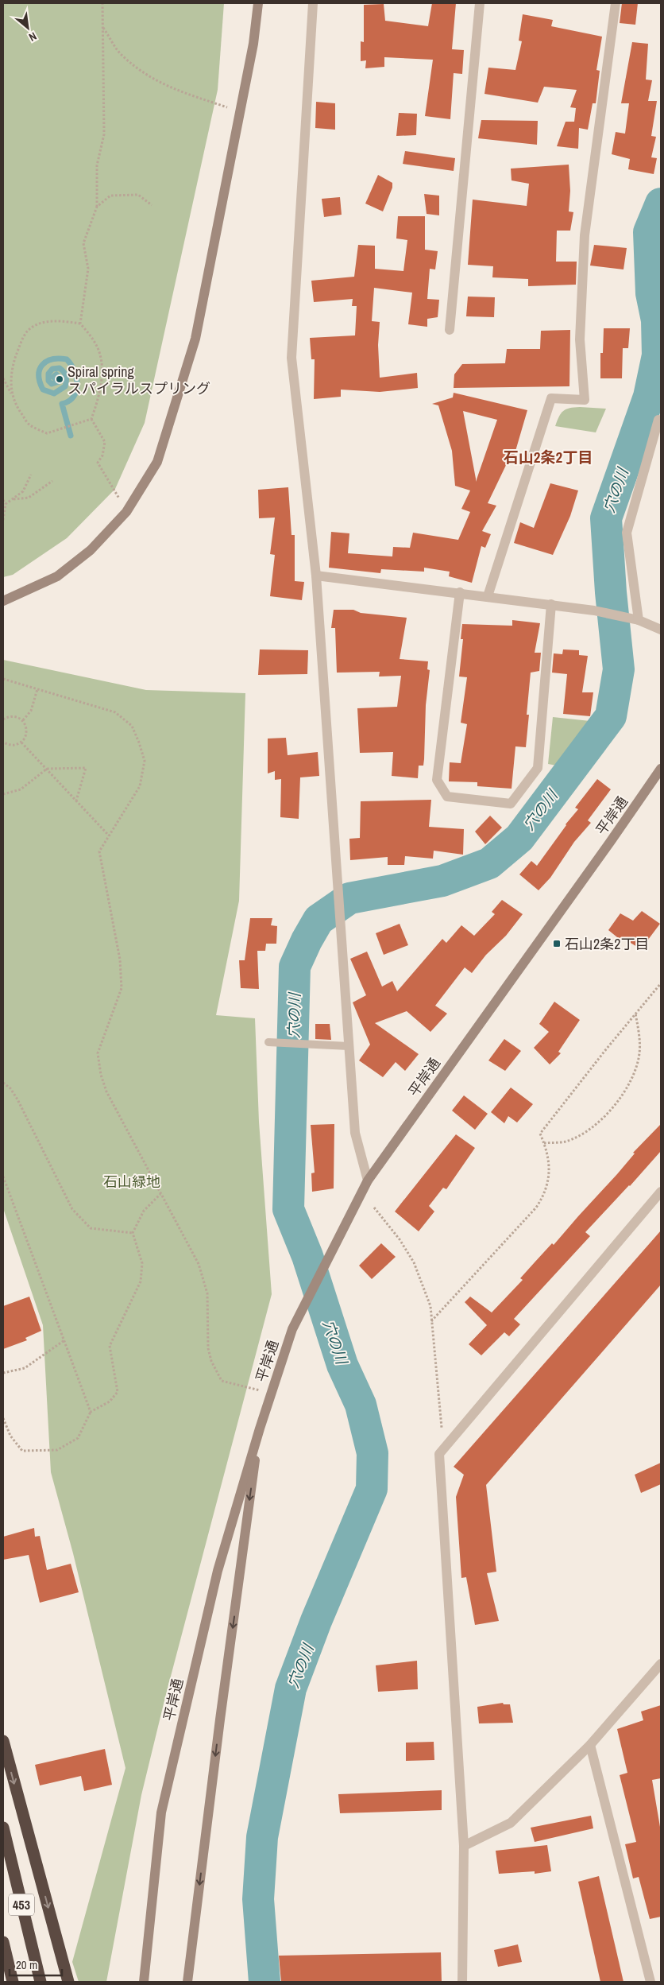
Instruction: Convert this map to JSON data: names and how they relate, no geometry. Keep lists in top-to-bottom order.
{
  "streets": {
    "highway": ["453"],
    "street": ["平岸通"]
  },
  "districts": ["石山2条2丁目"],
  "water": ["穴の川"],
  "parks": ["石山緑地"],
  "places": {
    "other": ["Spiral spring スパイラルスプリング"],
    "transit": ["石山2条2丁目"]
  },
  "scale_bar": "20 m",
  "north": "bottom right"
}
